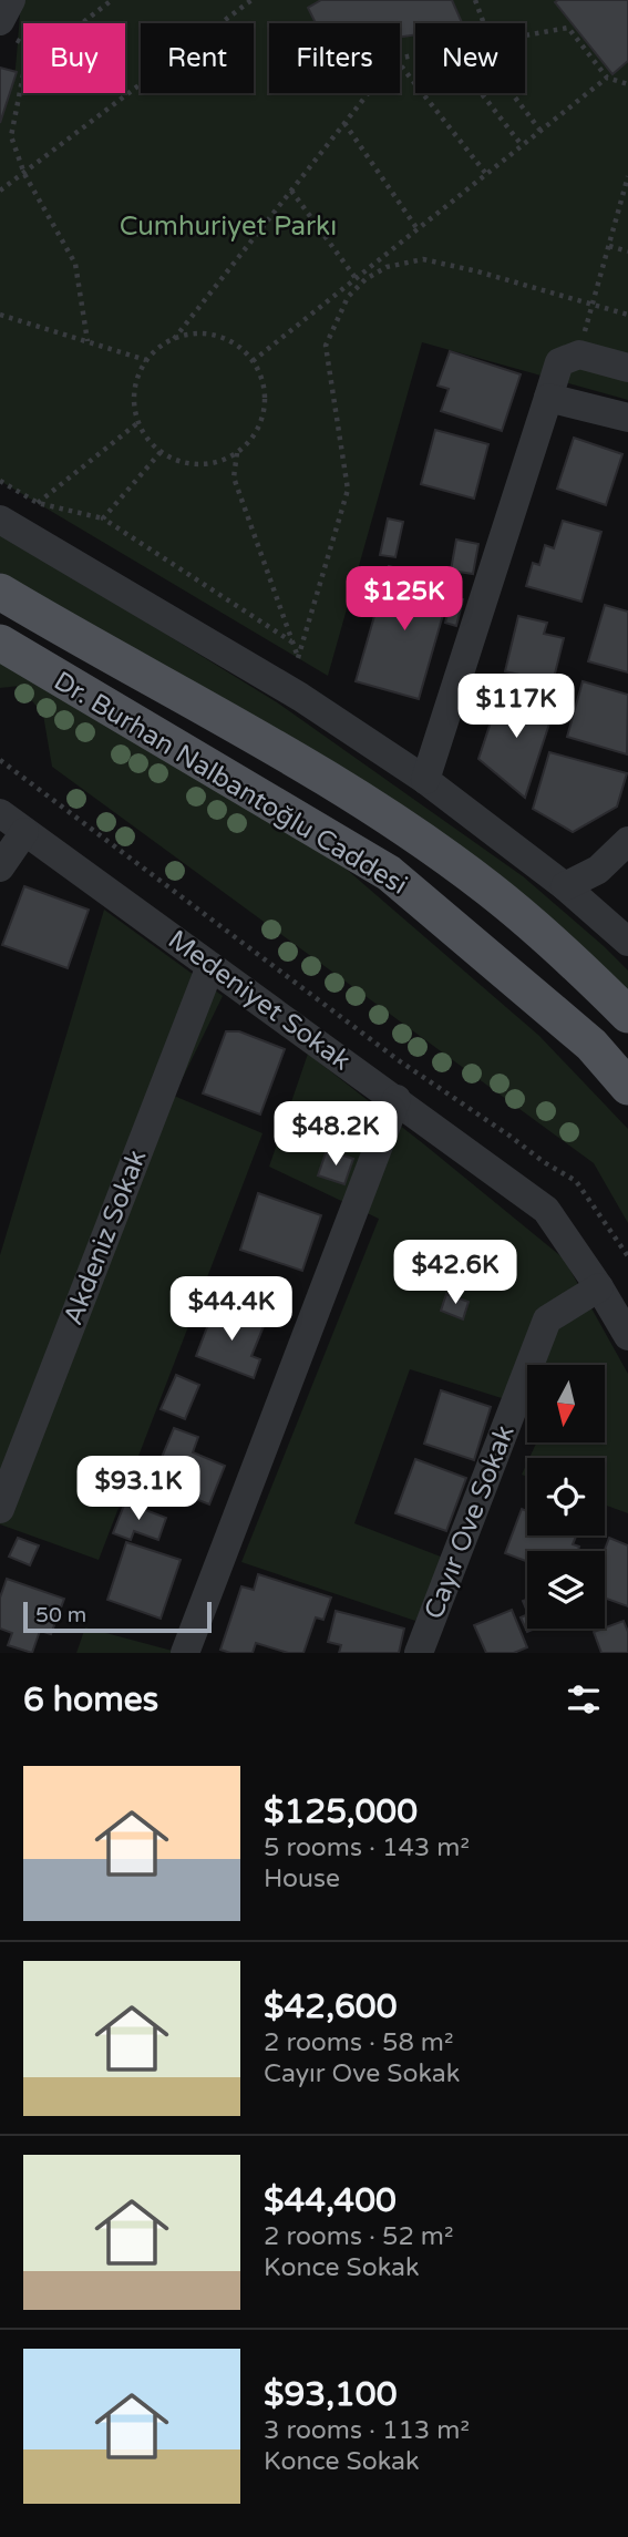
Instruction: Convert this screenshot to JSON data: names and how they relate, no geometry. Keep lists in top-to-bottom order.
{
  "streets": {
    "main road": ["Dr. Burhan Nalbantoğlu Caddesi"],
    "street": ["Medeniyet Sokak", "Akdeniz Sokak", "Cayır Ove Sokak"]
  },
  "crossings": [
    ["Medeniyet Sokak", "Akdeniz Sokak"],
    ["Medeniyet Sokak", "Cayır Ove Sokak"]
  ],
  "parks": ["Cumhuriyet Parkı"],
  "scale_bar": "50 m",
  "north": "bottom",
  "page": {
    "chip": [
      "Buy",
      "Rent",
      "Filters",
      "New"
    ],
    "price": [
      "$125K",
      "$117K",
      "$48.2K",
      "$42.6K",
      "$44.4K",
      "$93.1K"
    ],
    "scale": "50 m",
    "heading": "6 homes",
    "list": [
      {
        "name": "$125,000",
        "note": "5 rooms · 143 m² · House"
      },
      {
        "name": "$42,600",
        "note": "2 rooms · 58 m² · Cayır Ove Sokak"
      },
      {
        "name": "$44,400",
        "note": "2 rooms · 52 m² · Konce Sokak"
      },
      {
        "name": "$93,100",
        "note": "3 rooms · 113 m² · Konce Sokak"
      }
    ]
  }
}
